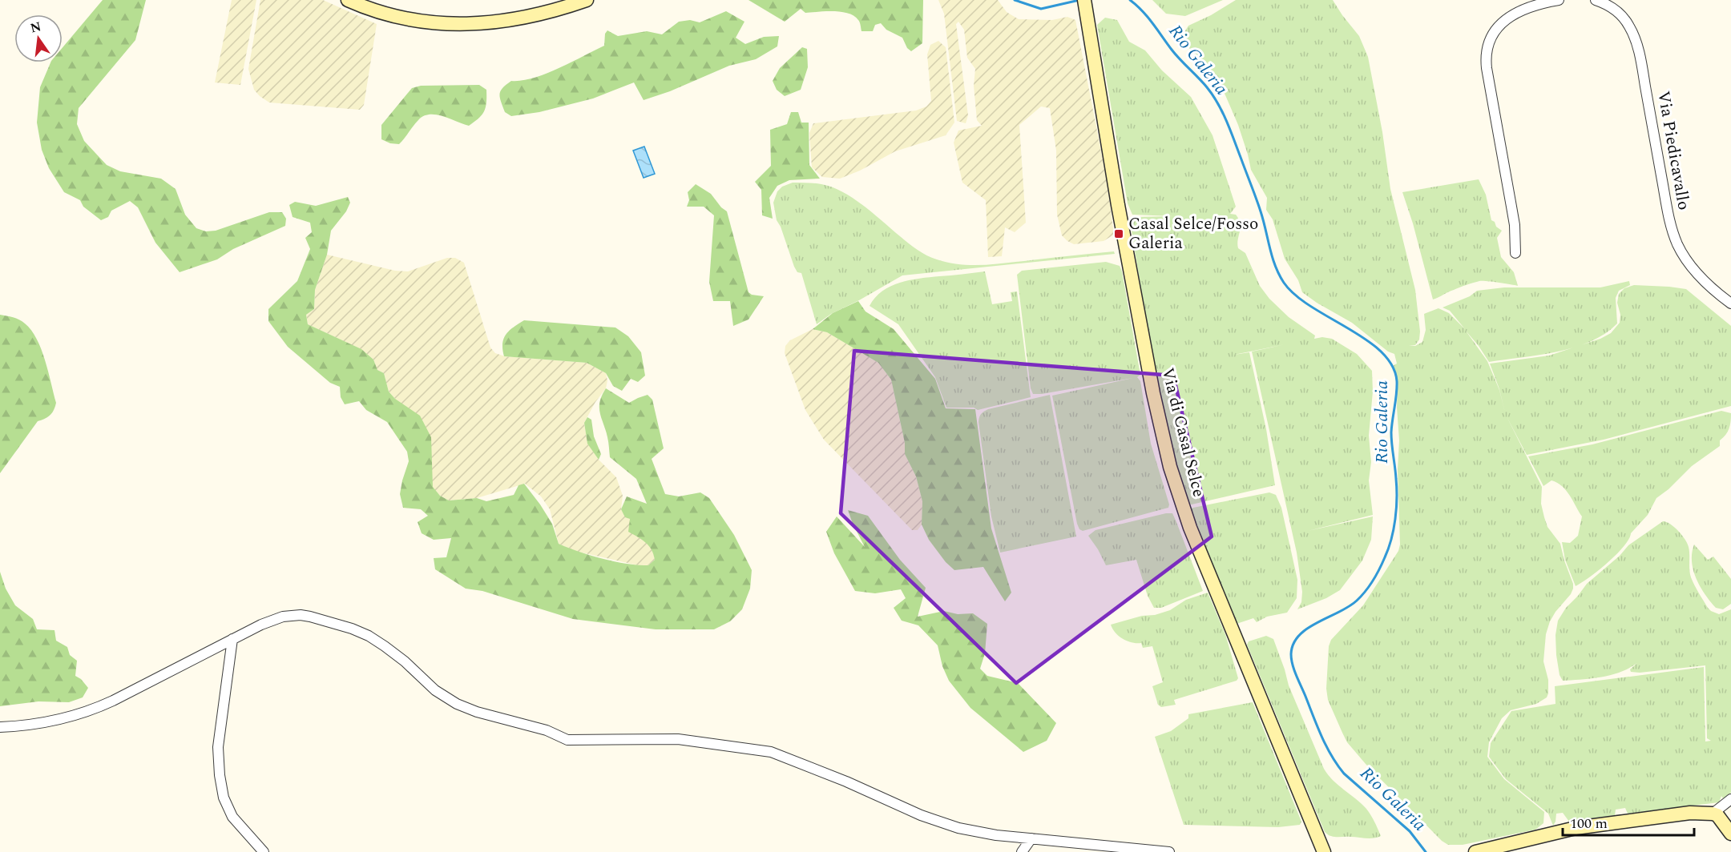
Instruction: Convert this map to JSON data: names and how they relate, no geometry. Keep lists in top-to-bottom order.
{
  "streets": {
    "main road": ["Via di Casal Selce"],
    "street": ["Via Piedicavallo"]
  },
  "water": ["Rio Galeria"],
  "places": {
    "transit": ["Casal Selce/Fosso Galeria"]
  },
  "scale_bar": "100 m",
  "north": "top"
}
